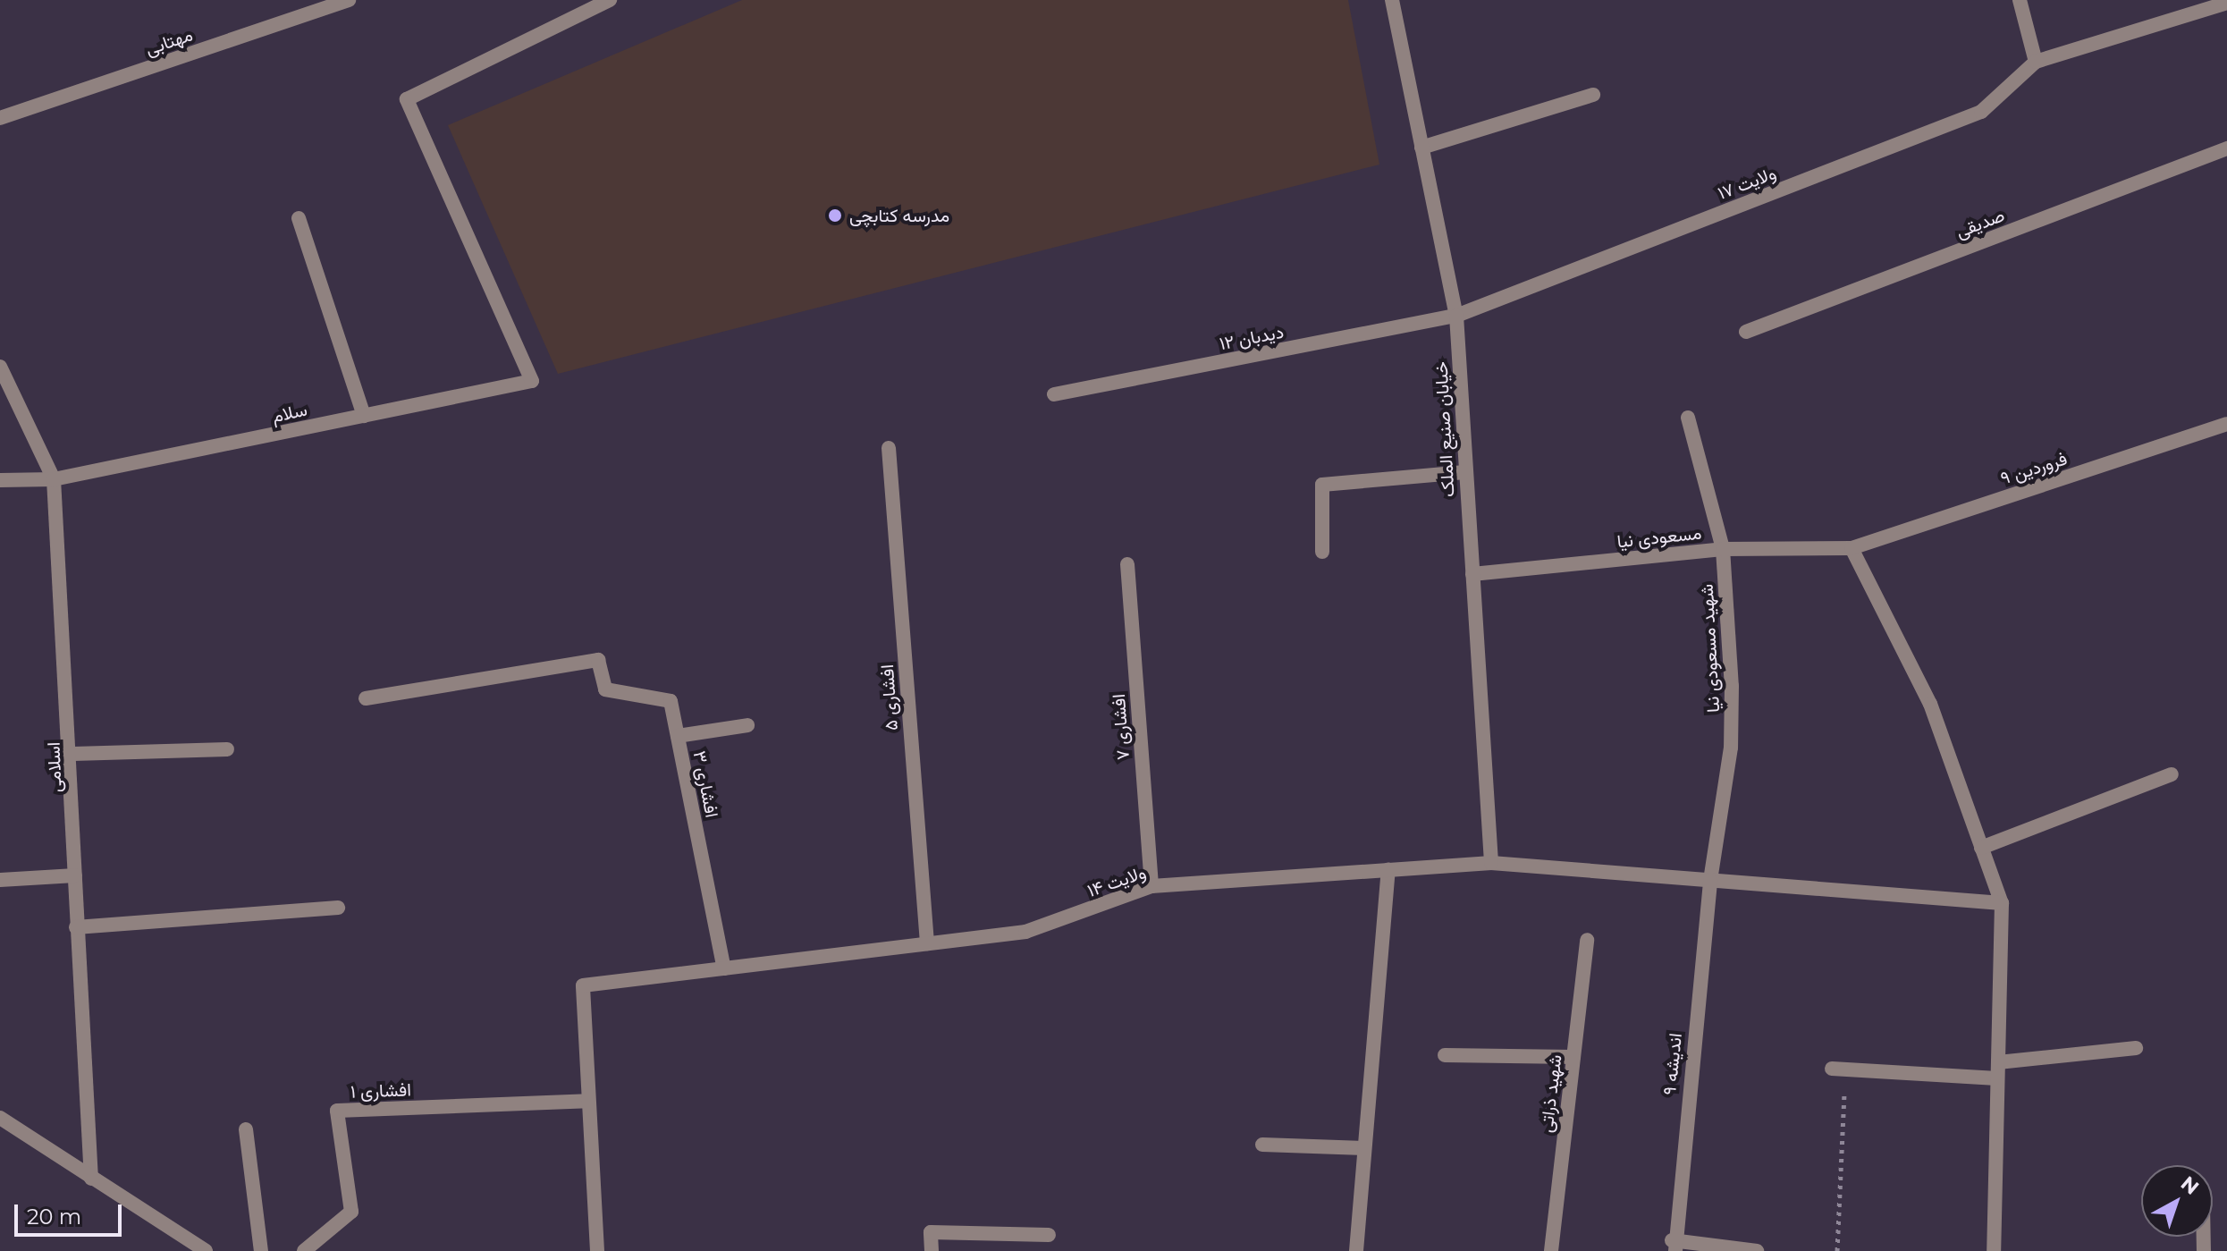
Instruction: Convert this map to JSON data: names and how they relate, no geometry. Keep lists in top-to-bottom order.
{
  "streets": {
    "street": [
      "مهتابی",
      "ولایت ۱۷",
      "صدیقی",
      "دیدبان ۱۲",
      "سلام",
      "خیابان صنیع الملک",
      "فروردین ۹",
      "مسعودی نیا",
      "شهید مسعودی نیا",
      "افشاری ۵",
      "افشاری ۷",
      "اسلامی",
      "افشاری ۳",
      "ولایت ۱۴",
      "اندیشه ۹",
      "افشاری ۱",
      "شهید ذراتی"
    ]
  },
  "crossings": [
    ["ولایت ۱۷", "دیدبان ۱۲"],
    ["ولایت ۱۷", "خیابان صنیع الملک"],
    ["دیدبان ۱۲", "خیابان صنیع الملک"],
    ["سلام", "اسلامی"],
    ["خیابان صنیع الملک", "مسعودی نیا"],
    ["خیابان صنیع الملک", "ولایت ۱۴"],
    ["فروردین ۹", "مسعودی نیا"],
    ["مسعودی نیا", "شهید مسعودی نیا"],
    ["شهید مسعودی نیا", "ولایت ۱۴"],
    ["شهید مسعودی نیا", "اندیشه ۹"],
    ["افشاری ۵", "ولایت ۱۴"],
    ["افشاری ۷", "ولایت ۱۴"],
    ["افشاری ۳", "ولایت ۱۴"],
    ["ولایت ۱۴", "اندیشه ۹"],
    ["ولایت ۱۴", "افشاری ۱"]
  ],
  "places": ["مدرسه کتابچی"],
  "scale_bar": "20 m",
  "north": "top right"
}
